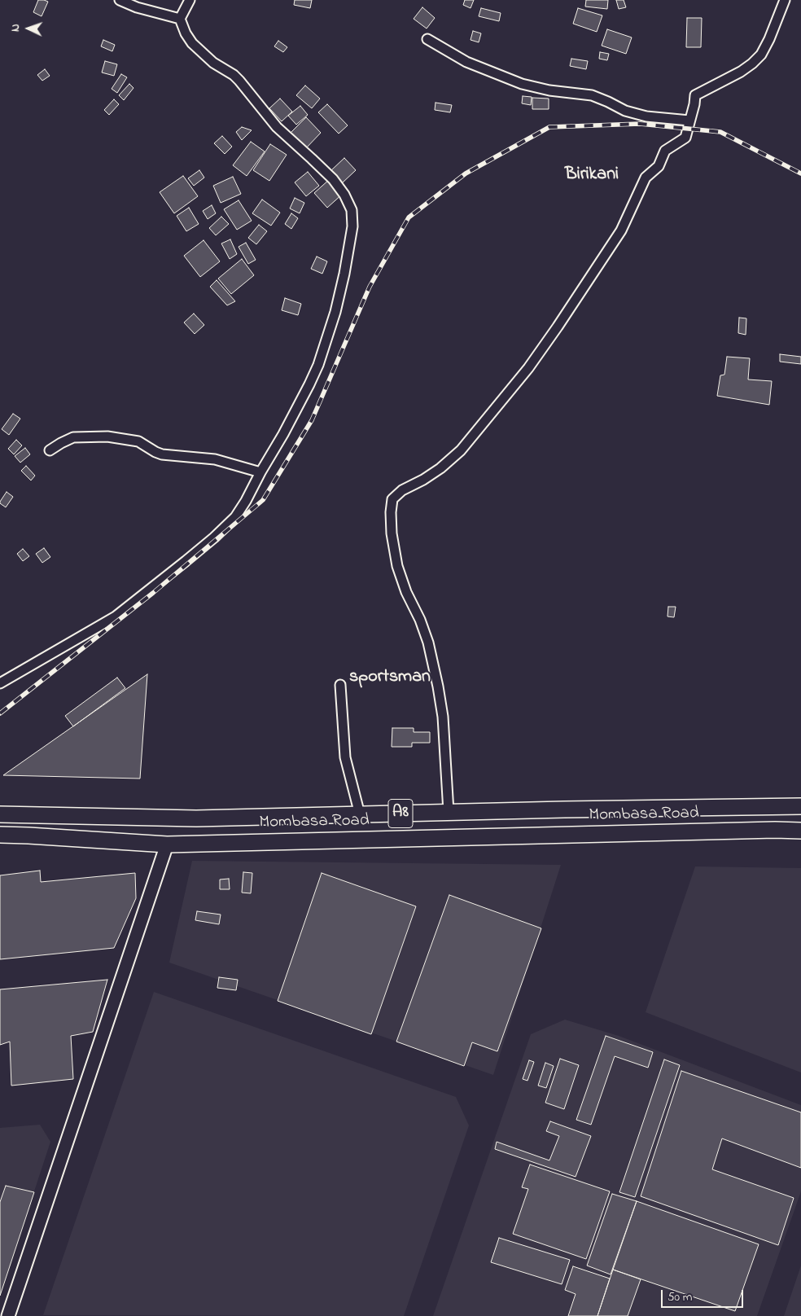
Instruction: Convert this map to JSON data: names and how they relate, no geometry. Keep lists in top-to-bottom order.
{
  "streets": {
    "highway": ["A8", "Mombasa Road"]
  },
  "districts": ["Birikani", "sportsman"],
  "scale_bar": "50 m",
  "north": "left"
}
